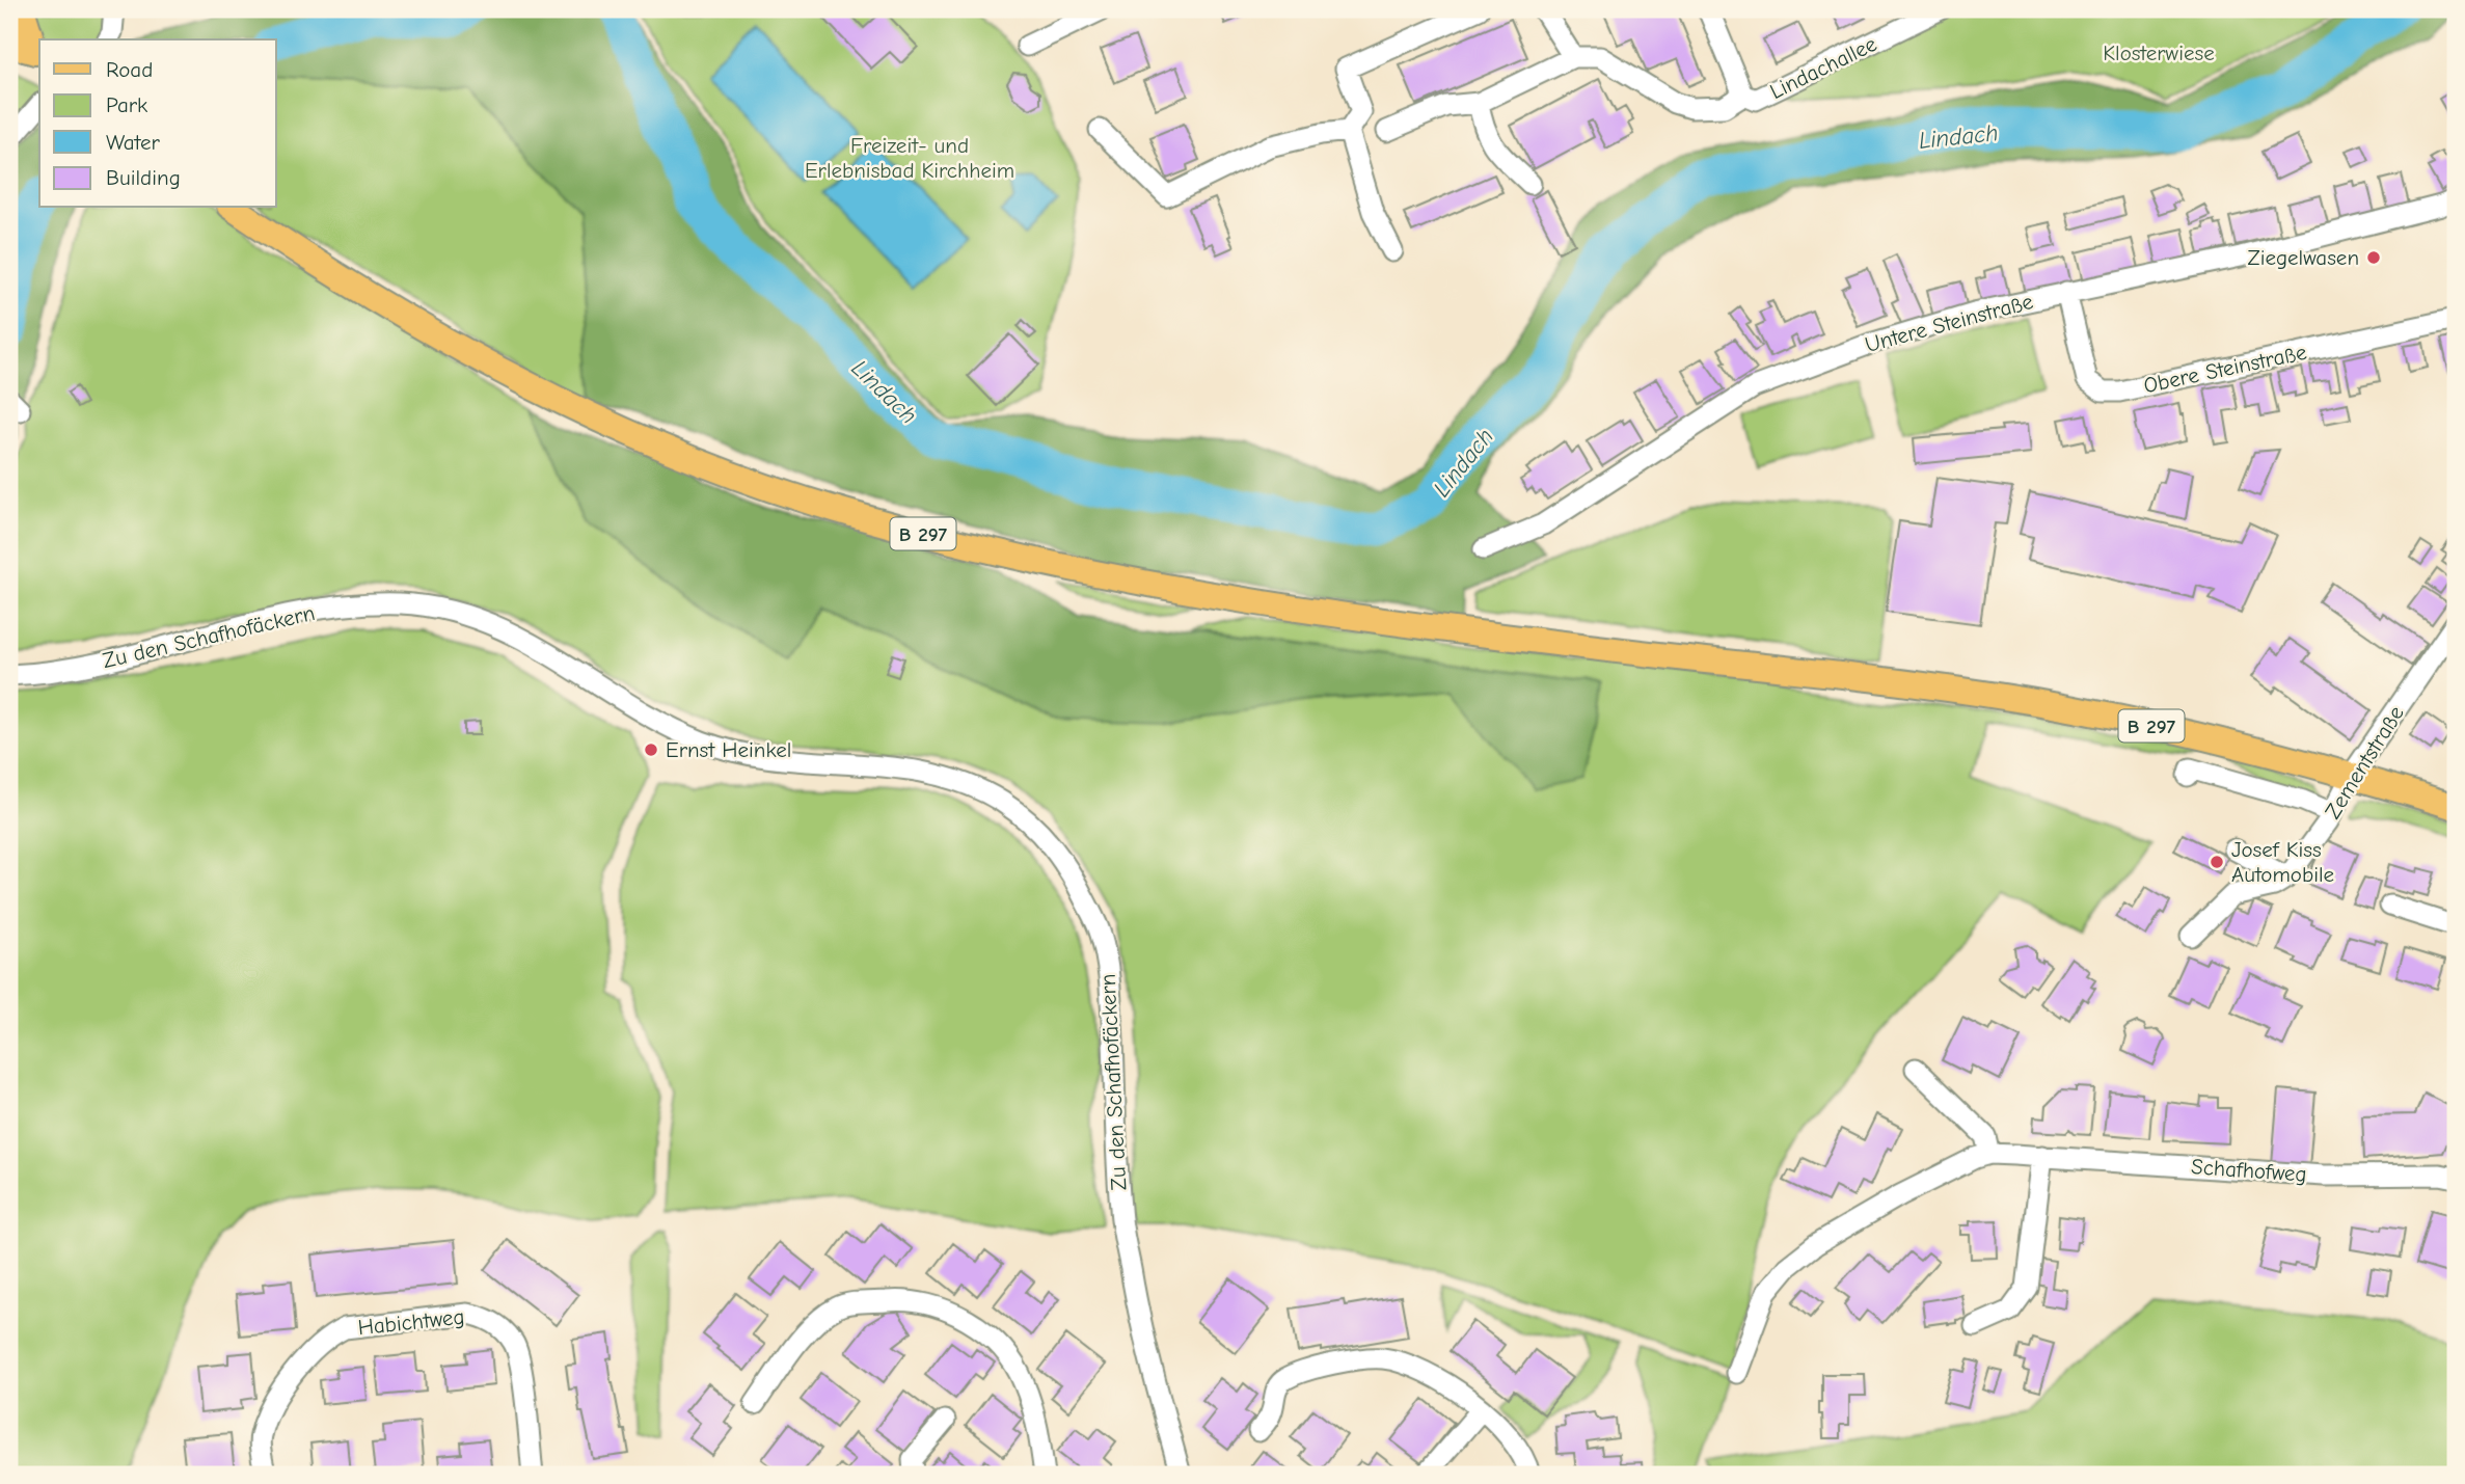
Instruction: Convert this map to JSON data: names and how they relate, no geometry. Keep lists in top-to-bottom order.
{
  "streets": {
    "main road": ["B 297"],
    "street": [
      "Lindachallee",
      "Untere Steinstraße",
      "Obere Steinstraße",
      "Zu den Schafhofäckern",
      "Zementstraße",
      "Schafhofweg",
      "Habichtweg"
    ]
  },
  "crossings": [
    ["Untere Steinstraße", "Obere Steinstraße"],
    ["B 297", "Zementstraße"]
  ],
  "water": ["Lindach"],
  "parks": ["Klosterwiese", "Freizeit- und Erlebnisbad Kirchheim"],
  "places": ["Ziegelwasen", "Ernst Heinkel", "Josef Kiss Automobile"],
  "legend": [
    "Road",
    "Park",
    "Water",
    "Building"
  ]
}
